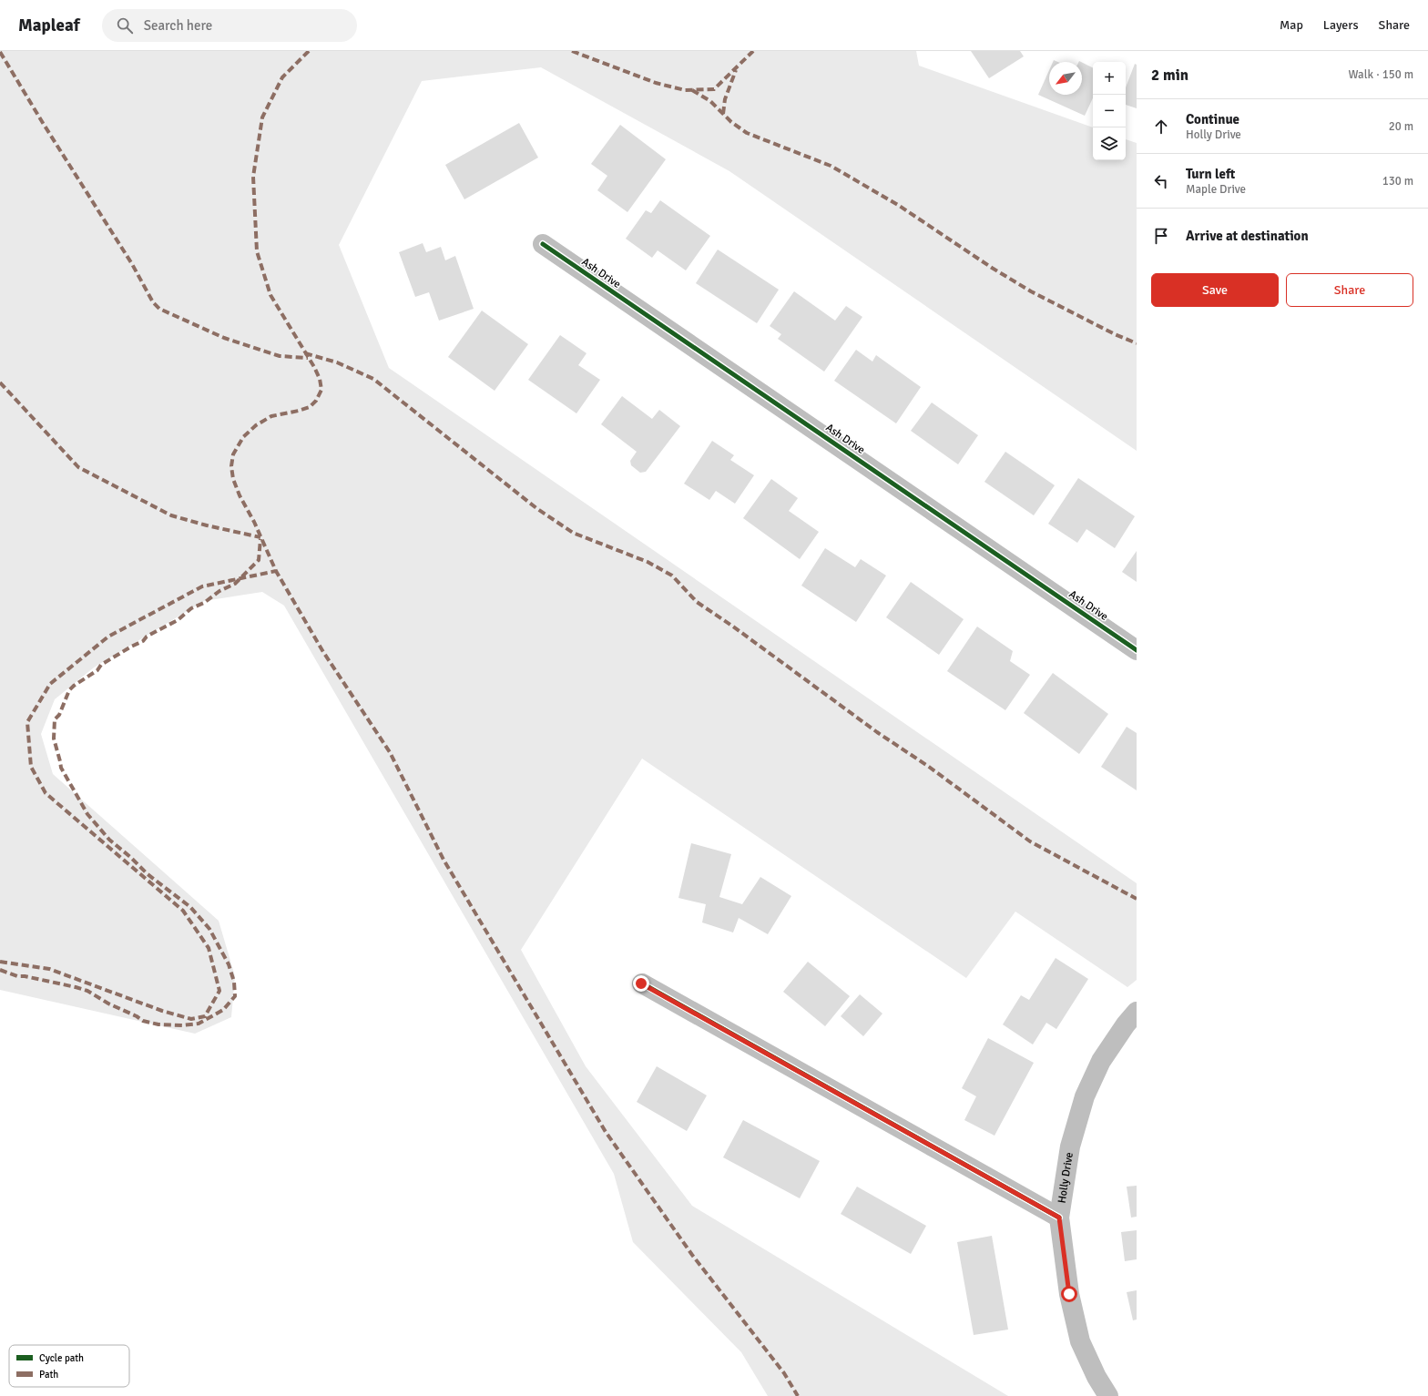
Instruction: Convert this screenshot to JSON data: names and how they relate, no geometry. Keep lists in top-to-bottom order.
{
  "streets": {
    "street": ["Ash Drive", "Holly Drive"]
  },
  "legend": ["Cycle path", "Path"],
  "north": "bottom left",
  "page": {
    "header": "Mapleaf",
    "search": "Search here",
    "nav": ["Map", "Layers", "Share"],
    "heading": ["2 min", "Walk · 150 m"],
    "map_buttons": ["+", "−"],
    "list": [
      ["Continue", "Holly Drive", "20 m"],
      ["Turn left", "Maple Drive", "130 m"],
      "Arrive at destination"
    ],
    "buttons": ["Save", "Share"]
  }
}
